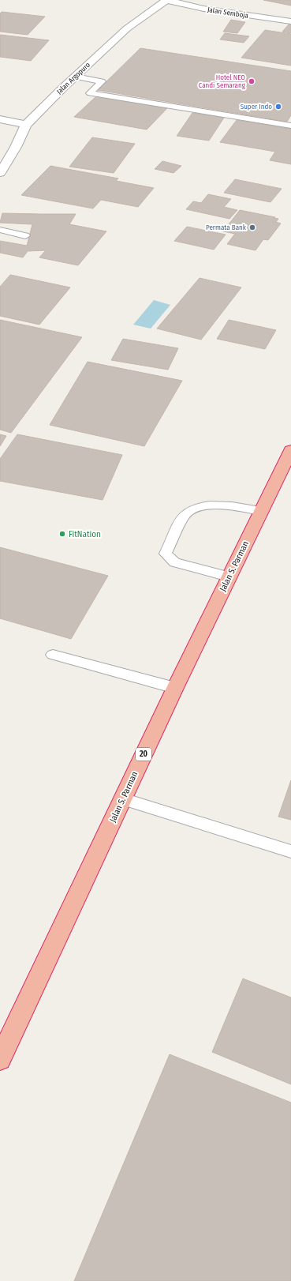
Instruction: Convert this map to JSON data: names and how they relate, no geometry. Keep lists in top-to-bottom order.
{
  "streets": {
    "highway": ["Jalan S. Parman", "20"],
    "street": ["Jalan Semboja", "Jalan Argopuro"]
  },
  "crossings": [
    ["Jalan Semboja", "Jalan Argopuro"]
  ],
  "places": [
    "Hotel NEO Candi Semarang",
    "Super Indo",
    "Permata Bank",
    "FitNation"
  ]
}
